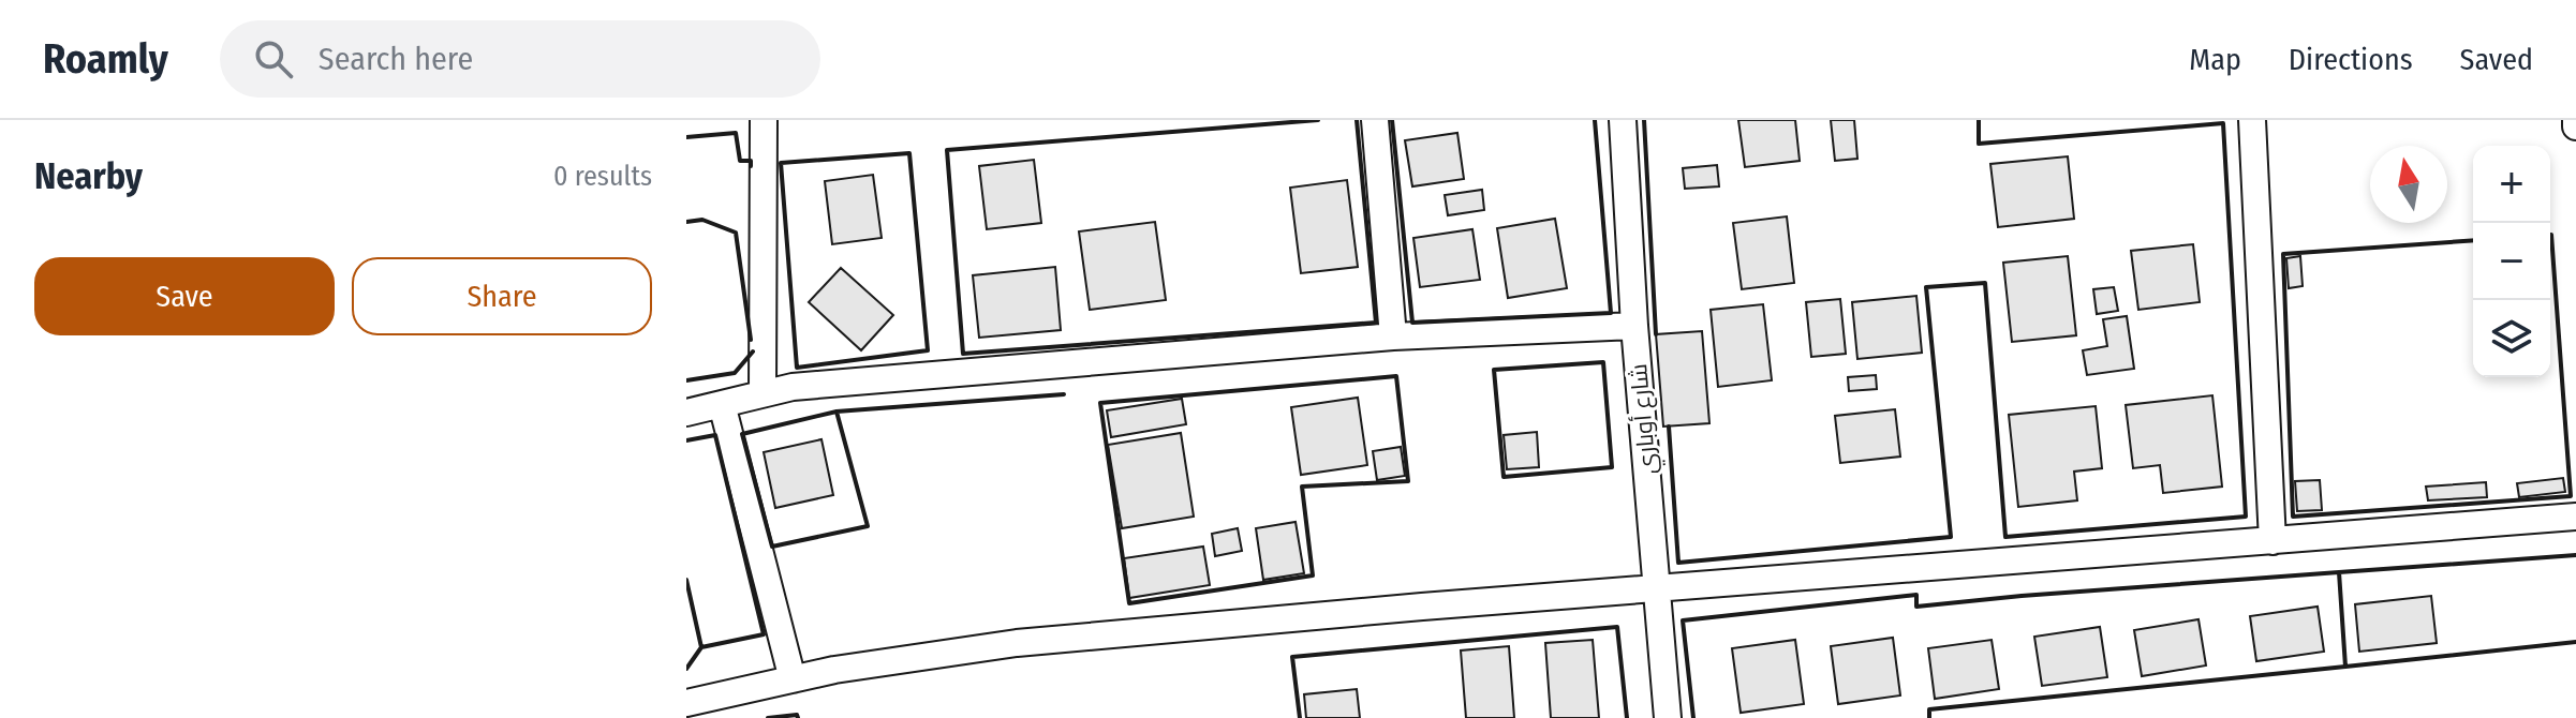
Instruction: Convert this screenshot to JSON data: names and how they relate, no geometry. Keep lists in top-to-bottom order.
{
  "streets": {
    "street": ["شارع أوباري"]
  },
  "north": "top",
  "page": {
    "header": "Roamly",
    "search": "Search here",
    "nav": ["Map", "Directions", "Saved"],
    "heading": ["Nearby", "0 results"],
    "map_buttons": ["+", "−"],
    "buttons": ["Save", "Share"]
  }
}
